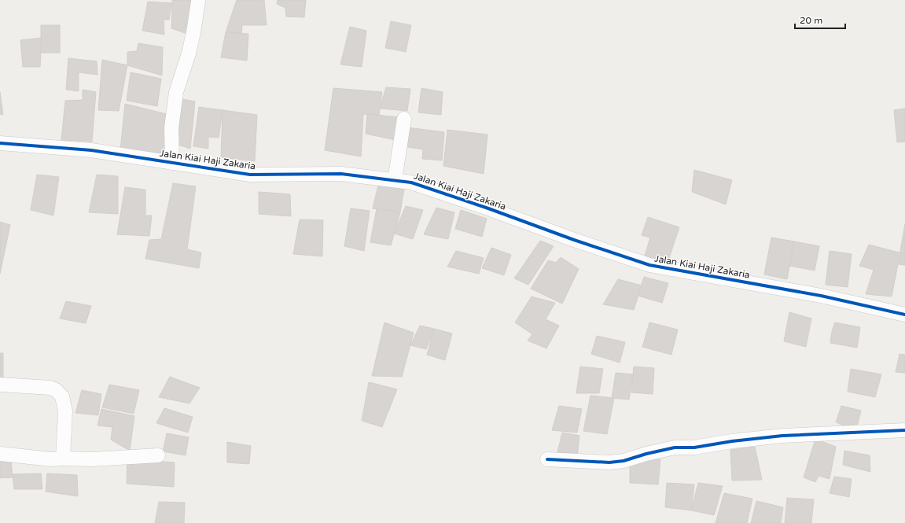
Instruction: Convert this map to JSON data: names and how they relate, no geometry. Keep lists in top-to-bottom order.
{
  "streets": {
    "street": ["Jalan Kiai Haji Zakaria"]
  },
  "scale_bar": "20 m"
}
